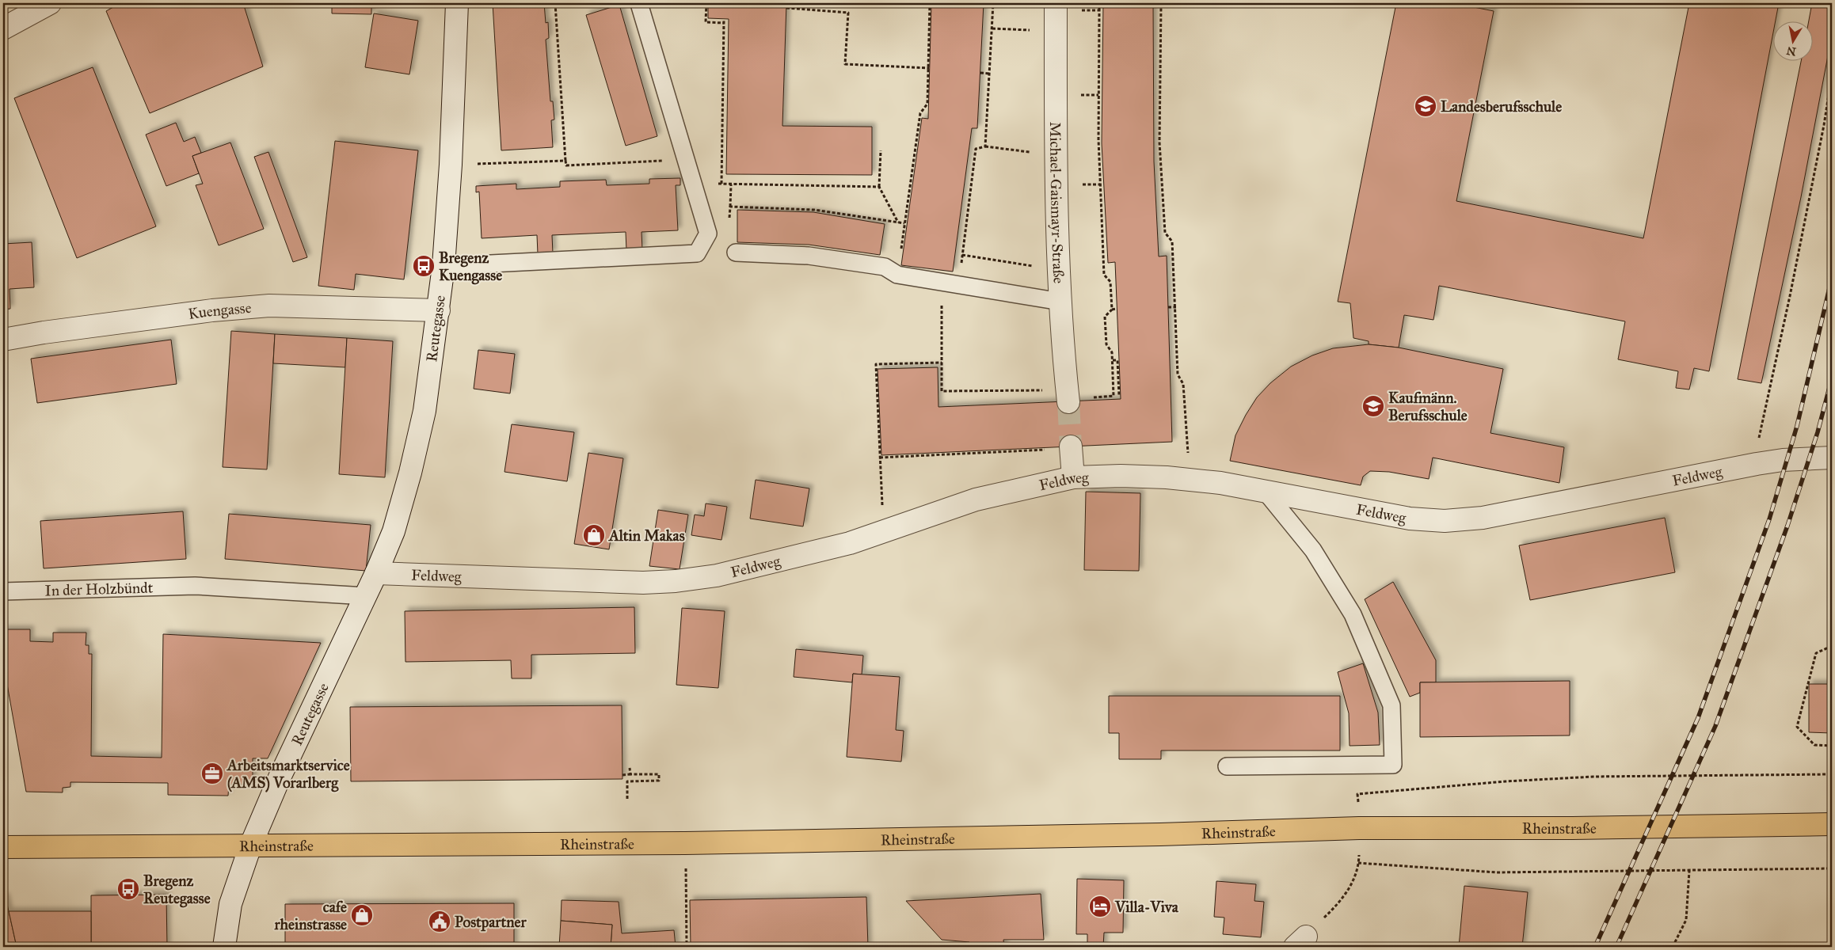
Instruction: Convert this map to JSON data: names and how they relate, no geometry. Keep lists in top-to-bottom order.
{
  "streets": {
    "main road": ["Rheinstraße"],
    "street": [
      "Michael-Gaismayr-Straße",
      "Kuengasse",
      "Reutegasse",
      "Feldweg"
    ],
    "lane": ["In der Holzbündt"]
  },
  "crossings": [
    ["Kuengasse", "Reutegasse"],
    ["Reutegasse", "Feldweg"],
    ["Reutegasse", "In der Holzbündt"],
    ["Reutegasse", "Rheinstraße"]
  ],
  "places": {
    "school or university": ["Landesberufsschule", "Kaufmänn. Berufsschule"],
    "bus stop": ["Bregenz Kuengasse", "Bregenz Reutegasse"],
    "shop": ["Altin Makas", "cafe rheinstrasse"],
    "office": ["Arbeitsmarktservice (AMS) Vorarlberg"],
    "hotel": ["Villa-Viva"],
    "public building": ["Postpartner"]
  },
  "north": "bottom"
}
